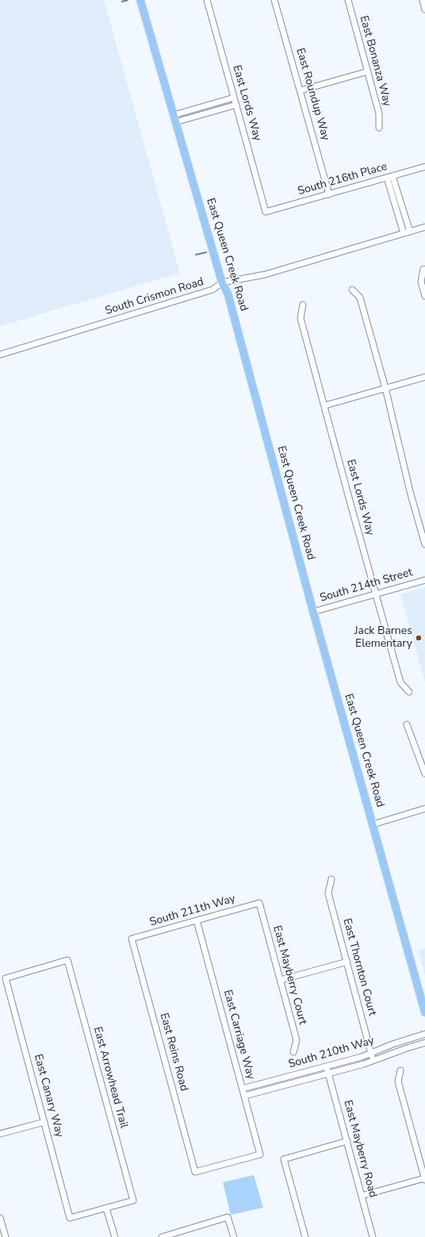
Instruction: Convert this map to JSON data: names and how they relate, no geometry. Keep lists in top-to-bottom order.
{
  "streets": {
    "main road": ["East Queen Creek Road"],
    "street": [
      "East Bonanza Way",
      "East Roundup Way",
      "East Lords Way",
      "South 216th Place",
      "South Crismon Road",
      "South 214th Street",
      "South 211th Way",
      "East Thornton Court",
      "East Mayberry Court",
      "East Carriage Way",
      "East Reins Road",
      "South 210th Way",
      "East Arrowhead Trail",
      "East Canary Way",
      "East Mayberry Road"
    ]
  },
  "crossings": [
    ["East Roundup Way", "South 216th Place"],
    ["East Lords Way", "South 216th Place"],
    ["East Lords Way", "South 214th Street"],
    ["East Queen Creek Road", "South Crismon Road"],
    ["East Queen Creek Road", "South 214th Street"],
    ["South 211th Way", "East Mayberry Court"],
    ["South 211th Way", "East Carriage Way"],
    ["South 211th Way", "East Reins Road"],
    ["East Thornton Court", "South 210th Way"],
    ["East Carriage Way", "East Reins Road"],
    ["East Carriage Way", "South 210th Way"],
    ["South 210th Way", "East Mayberry Road"],
    ["East Arrowhead Trail", "East Canary Way"]
  ],
  "places": ["Jack Barnes Elementary"]
}
